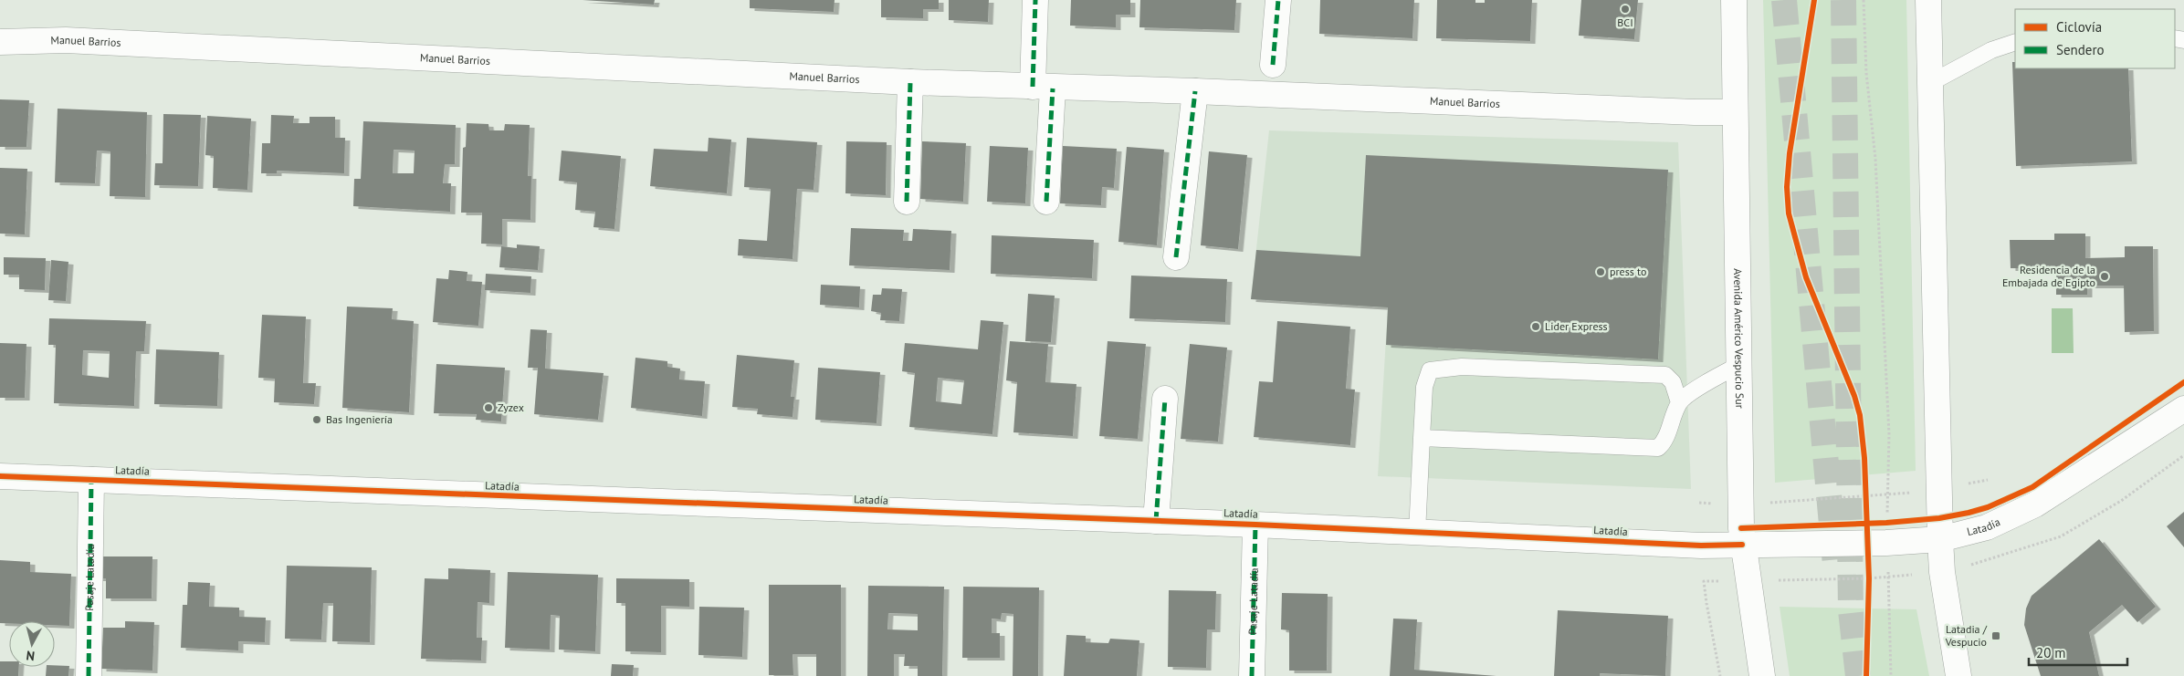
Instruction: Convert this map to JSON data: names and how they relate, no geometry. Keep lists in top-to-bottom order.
{
  "streets": {
    "street": [
      "Manuel Barrios",
      "Avenida Américo Vespucio Sur",
      "Latadía",
      "Pasaje Latadía"
    ]
  },
  "crossings": [
    ["Manuel Barrios", "Avenida Américo Vespucio Sur"],
    ["Avenida Américo Vespucio Sur", "Latadía"],
    ["Latadía", "Pasaje Latadía"]
  ],
  "places": {
    "other": [
      "BCI",
      "press to",
      "Residencia de la Embajada de Egipto",
      "Lider Express",
      "Zyzex",
      "Bas Ingeniería"
    ],
    "transit": ["Latadia / Vespucio"]
  },
  "legend": ["Ciclovía", "Sendero"],
  "scale_bar": "20 m",
  "north": "bottom"
}
